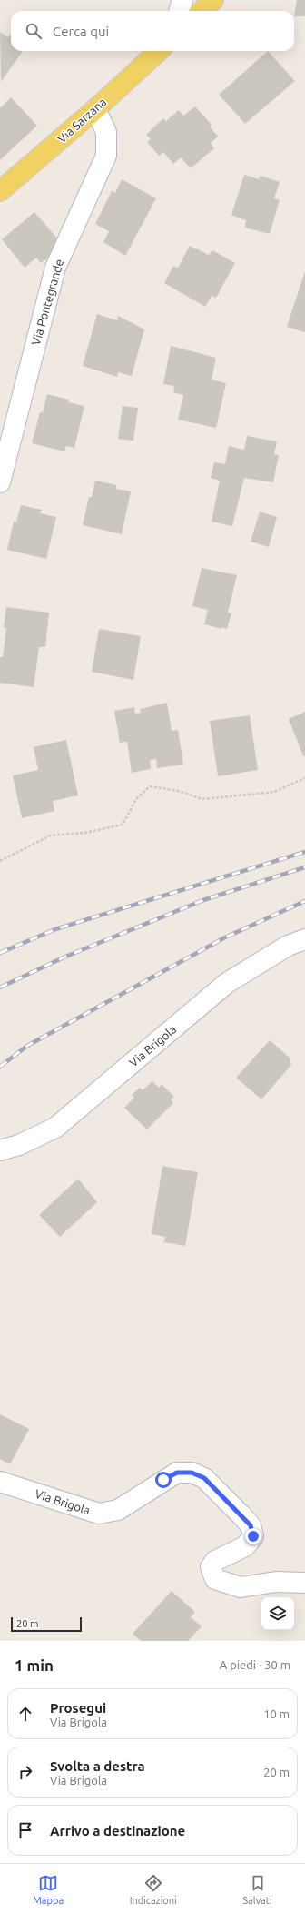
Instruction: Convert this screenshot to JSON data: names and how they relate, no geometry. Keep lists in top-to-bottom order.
{
  "streets": {
    "main road": ["Via Sarzana"],
    "street": ["Via Pontegrande", "Via Brigola"]
  },
  "crossings": [
    ["Via Sarzana", "Via Pontegrande"]
  ],
  "scale_bar": "20 m",
  "page": {
    "search": "Cerca qui",
    "scale": "20 m",
    "heading": ["1 min", "A piedi · 30 m"],
    "list": [
      ["Prosegui", "Via Brigola", "10 m"],
      ["Svolta a destra", "Via Brigola", "20 m"],
      "Arrivo a destinazione"
    ],
    "nav": ["Mappa", "Indicazioni", "Salvati"]
  }
}
